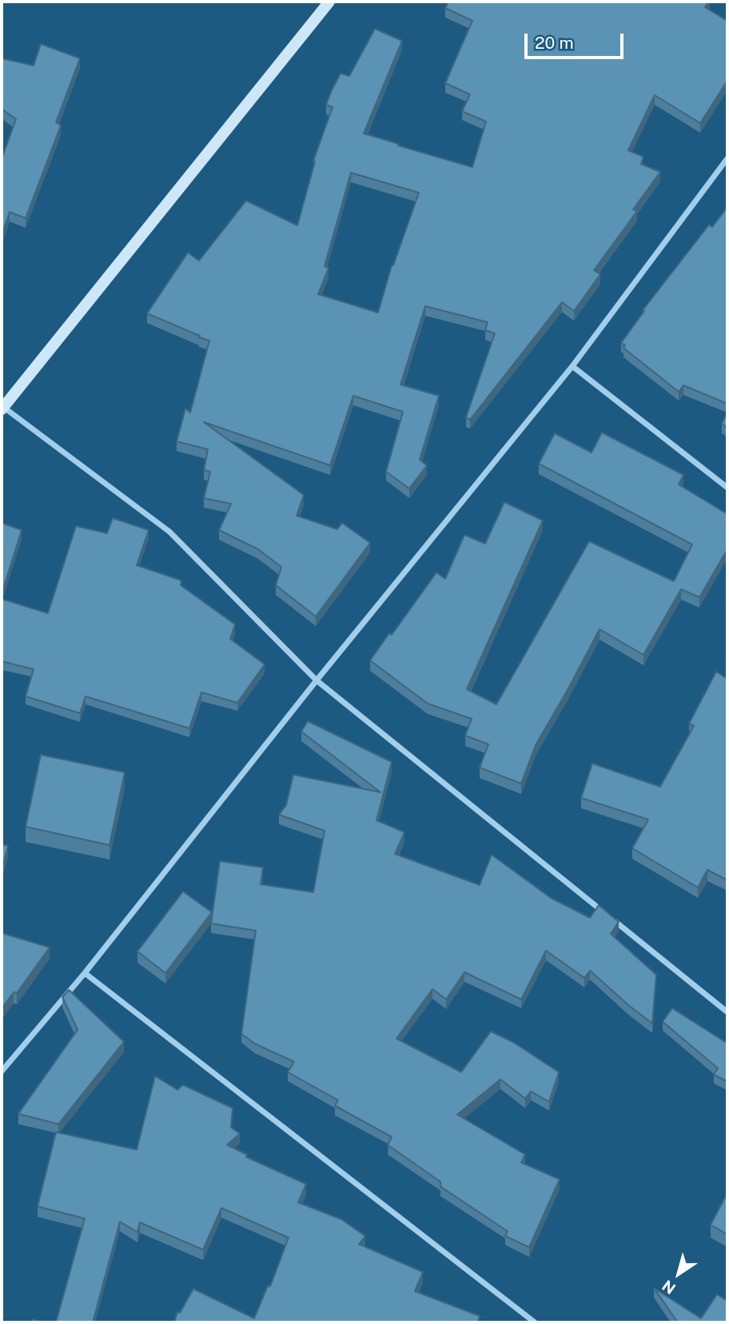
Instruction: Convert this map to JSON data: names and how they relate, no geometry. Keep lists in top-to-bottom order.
{
  "scale_bar": "20 m",
  "north": "bottom left"
}
